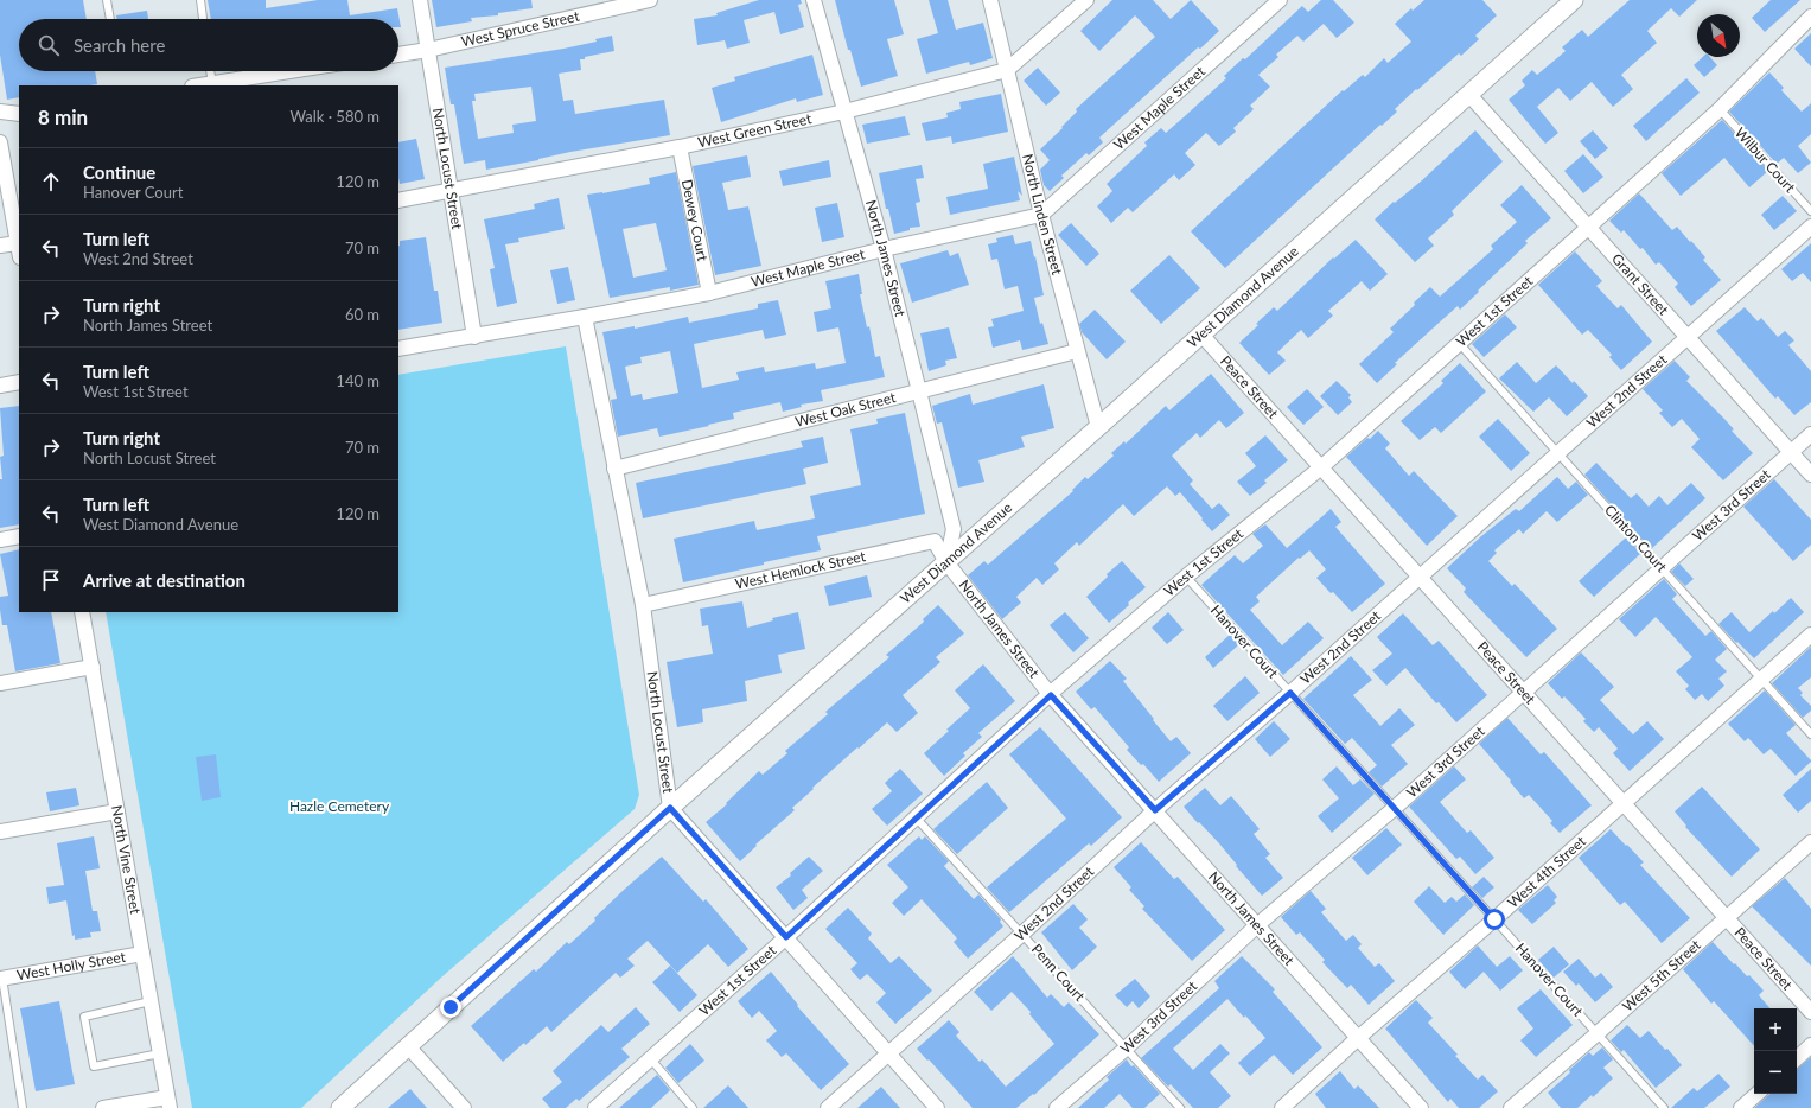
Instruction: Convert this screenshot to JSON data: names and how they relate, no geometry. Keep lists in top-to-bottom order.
{
  "streets": {
    "street": [
      "West Spruce Street",
      "West Maple Street",
      "West Green Street",
      "North Locust Street",
      "North Linden Street",
      "Dewey Court",
      "North James Street",
      "Grant Street",
      "West Diamond Avenue",
      "West 1st Street",
      "Peace Street",
      "West 2nd Street",
      "West Oak Street",
      "West 3rd Street",
      "West Hemlock Street",
      "North Vine Street",
      "West 4th Street",
      "West Holly Street",
      "West 5th Street"
    ],
    "lane": [
      "Wilbur Court",
      "Clinton Court",
      "Hanover Court",
      "Penn Court"
    ]
  },
  "crossings": [
    ["West Spruce Street", "North Locust Street"],
    ["West Maple Street", "North Locust Street"],
    ["West Maple Street", "North Linden Street"],
    ["West Maple Street", "Dewey Court"],
    ["West Maple Street", "North James Street"],
    ["West Green Street", "North Locust Street"],
    ["West Green Street", "North Linden Street"],
    ["West Green Street", "Dewey Court"],
    ["West Green Street", "North James Street"],
    ["Wilbur Court", "West 1st Street"],
    ["North Locust Street", "West Diamond Avenue"],
    ["North Locust Street", "West 1st Street"],
    ["North Locust Street", "West 2nd Street"],
    ["North Locust Street", "West Oak Street"],
    ["North Locust Street", "West Hemlock Street"],
    ["North Linden Street", "West Diamond Avenue"],
    ["North Linden Street", "West Oak Street"],
    ["North James Street", "West Diamond Avenue"],
    ["North James Street", "West 1st Street"],
    ["North James Street", "West 2nd Street"],
    ["North James Street", "West Oak Street"],
    ["North James Street", "West 3rd Street"],
    ["North James Street", "West Hemlock Street"],
    ["North James Street", "West 4th Street"],
    ["Grant Street", "West Diamond Avenue"],
    ["Grant Street", "West 1st Street"],
    ["Grant Street", "West 2nd Street"],
    ["Grant Street", "West 3rd Street"],
    ["West Diamond Avenue", "Peace Street"],
    ["West Diamond Avenue", "West Hemlock Street"],
    ["West 1st Street", "Peace Street"],
    ["West 1st Street", "Clinton Court"],
    ["West 1st Street", "Hanover Court"],
    ["West 1st Street", "Penn Court"],
    ["Peace Street", "West 2nd Street"],
    ["Peace Street", "West 3rd Street"],
    ["Peace Street", "West 4th Street"],
    ["Peace Street", "West 5th Street"],
    ["West 2nd Street", "Clinton Court"],
    ["West 2nd Street", "Hanover Court"],
    ["West 2nd Street", "Penn Court"],
    ["West 3rd Street", "Clinton Court"],
    ["West 3rd Street", "Hanover Court"],
    ["West 3rd Street", "Penn Court"],
    ["Clinton Court", "West 4th Street"],
    ["Hanover Court", "West 4th Street"],
    ["Hanover Court", "West 5th Street"],
    ["North Vine Street", "West Holly Street"]
  ],
  "parks": ["Hazle Cemetery"],
  "north": "bottom right",
  "page": {
    "search": "Search here",
    "heading": ["8 min", "Walk · 580 m"],
    "list": [
      ["Continue", "Hanover Court", "120 m"],
      ["Turn left", "West 2nd Street", "70 m"],
      ["Turn right", "North James Street", "60 m"],
      ["Turn left", "West 1st Street", "140 m"],
      ["Turn right", "North Locust Street", "70 m"],
      ["Turn left", "West Diamond Avenue", "120 m"],
      "Arrive at destination"
    ],
    "map_buttons": ["+", "−"]
  }
}
